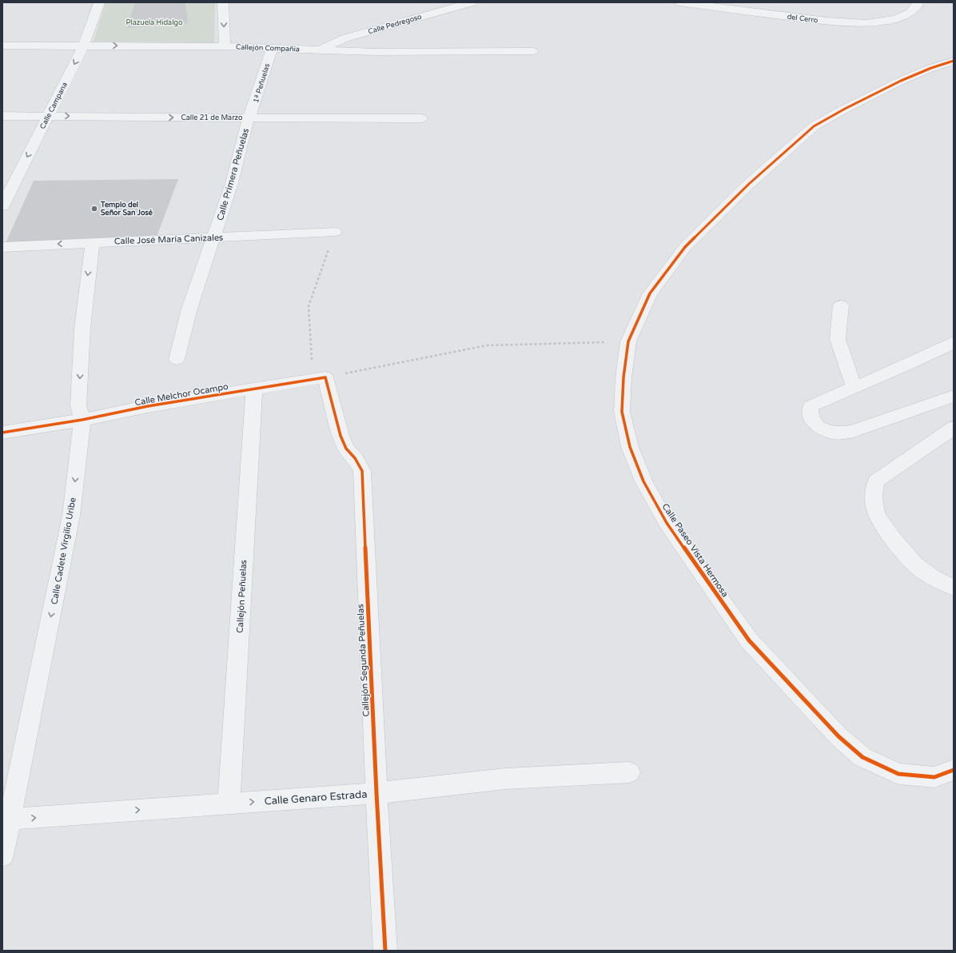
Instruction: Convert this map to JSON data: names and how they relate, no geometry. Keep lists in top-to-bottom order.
{
  "streets": {
    "street": [
      "del Cerro",
      "Calle Pedregoso",
      "Callejón Compañía",
      "1ª Peñuelas",
      "Calle Campana",
      "Calle 21 de Marzo",
      "Calle Primera Peñuelas",
      "Calle José María Canizales",
      "Calle Melchor Ocampo",
      "Calle Paseo Vista Hermosa",
      "Calle Cadete Virgilio Uribe",
      "Callejón Peñuelas",
      "Callejón Segunda Peñuelas",
      "Calle Genaro Estrada"
    ]
  },
  "crossings": [
    ["Calle Pedregoso", "Callejón Compañía"],
    ["Callejón Compañía", "1ª Peñuelas"],
    ["Callejón Compañía", "Calle Campana"],
    ["1ª Peñuelas", "Calle 21 de Marzo"],
    ["1ª Peñuelas", "Calle Primera Peñuelas"],
    ["Calle Campana", "Calle 21 de Marzo"],
    ["Calle 21 de Marzo", "Calle Primera Peñuelas"],
    ["Calle Primera Peñuelas", "Calle José María Canizales"],
    ["Calle José María Canizales", "Calle Cadete Virgilio Uribe"],
    ["Calle Melchor Ocampo", "Calle Cadete Virgilio Uribe"],
    ["Calle Melchor Ocampo", "Callejón Peñuelas"],
    ["Calle Melchor Ocampo", "Callejón Segunda Peñuelas"],
    ["Calle Cadete Virgilio Uribe", "Calle Genaro Estrada"],
    ["Callejón Peñuelas", "Calle Genaro Estrada"],
    ["Callejón Segunda Peñuelas", "Calle Genaro Estrada"]
  ],
  "one_way": [
    "Calle Campana",
    "Calle 21 de Marzo",
    "Calle Cadete Virgilio Uribe",
    "Calle Genaro Estrada"
  ],
  "parks": ["Plazuela Hidalgo"],
  "places": ["Templo del Señor San José"]
}
